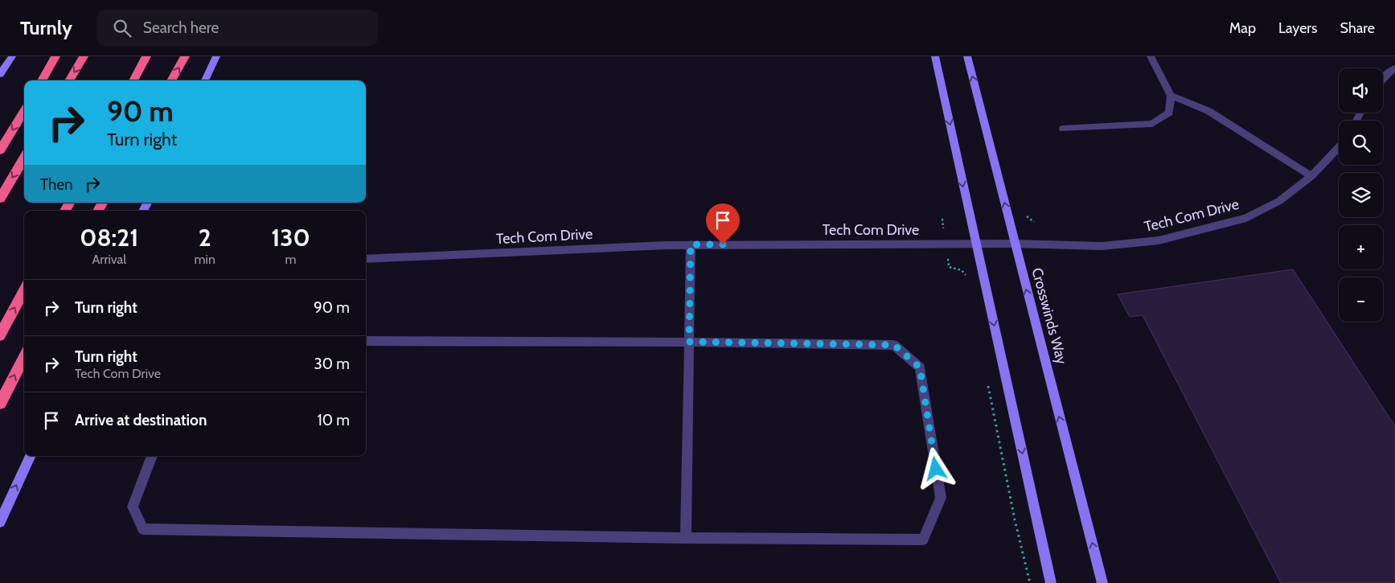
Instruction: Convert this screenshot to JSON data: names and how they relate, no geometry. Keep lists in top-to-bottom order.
{
  "streets": {
    "main road": ["Crosswinds Way"],
    "street": ["Tech Com Drive"]
  },
  "crossings": [
    ["Tech Com Drive", "Crosswinds Way"]
  ],
  "page": {
    "header": "Turnly",
    "search": "Search here",
    "nav": ["Map", "Layers", "Share"],
    "map_buttons": ["+", "−"],
    "turn": ["90 m", "Turn right"],
    "then": "Then",
    "eta": [
      "08:21",
      "Arrival",
      "2",
      "min",
      "130",
      "m"
    ],
    "list": [
      {
        "name": "Turn right",
        "value": "90 m"
      },
      {
        "name": "Turn right",
        "note": "Tech Com Drive",
        "value": "30 m"
      },
      {
        "name": "Arrive at destination",
        "value": "10 m"
      }
    ]
  }
}
